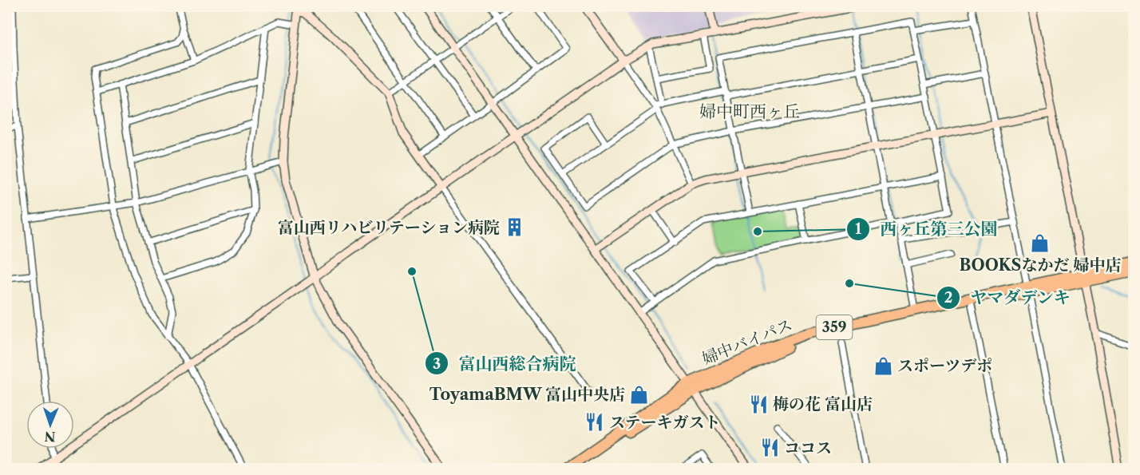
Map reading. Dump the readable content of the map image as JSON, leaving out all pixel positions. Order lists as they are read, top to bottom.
{
  "streets": {
    "highway": ["359", "婦中バイパス"]
  },
  "districts": ["婦中町西ヶ丘"],
  "places": {
    "building": ["富山西リハビリテーション病院"],
    "other": ["西ヶ丘第三公園", "富山西総合病院", "ヤマダデンキ"],
    "shop": ["BOOKSなかだ 婦中店", "スポーツデポ", "ToyamaBMW 富山中央店"],
    "restaurant": ["梅の花 富山店", "ステーキガスト", "ココス"]
  },
  "north": "bottom"
}
